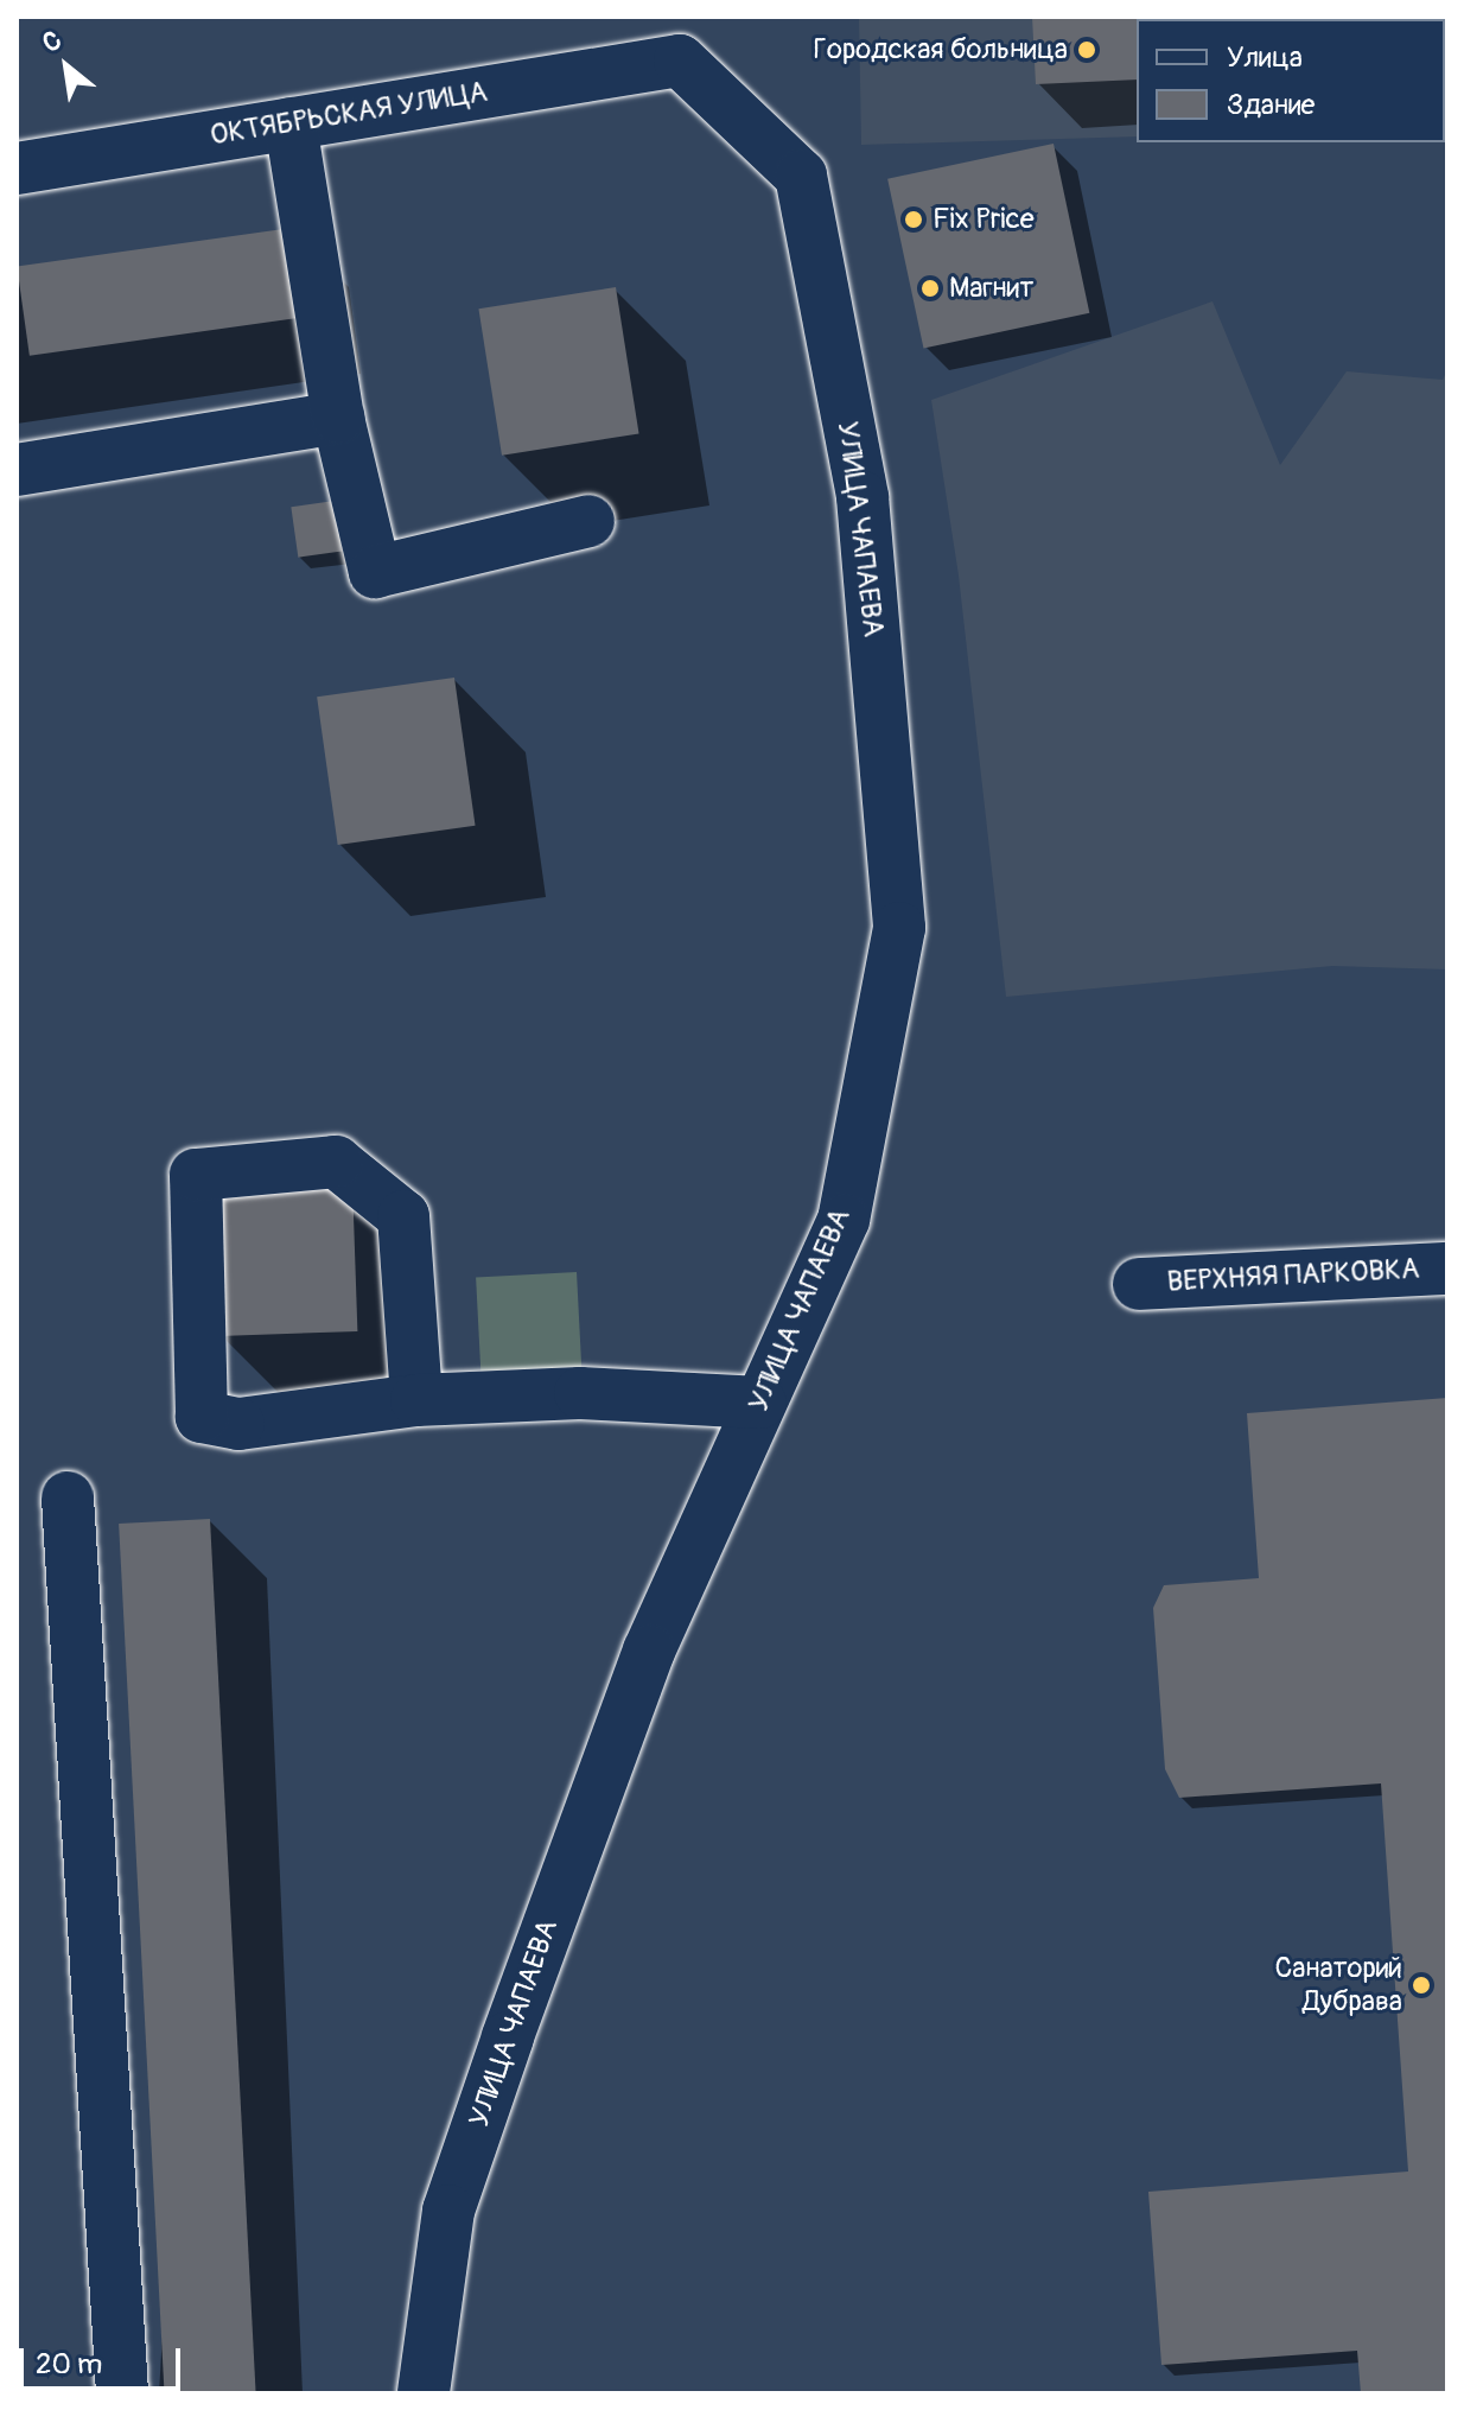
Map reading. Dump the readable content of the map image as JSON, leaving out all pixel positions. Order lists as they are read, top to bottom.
{
  "streets": {
    "street": ["ОКТЯБРЬСКАЯ УЛИЦА", "УЛИЦА ЧАПАЕВА", "ВЕРХНЯЯ ПАРКОВКА"]
  },
  "crossings": [
    ["ОКТЯБРЬСКАЯ УЛИЦА", "УЛИЦА ЧАПАЕВА"]
  ],
  "places": [
    "Городская больница",
    "Fix Price",
    "Магнит",
    "Санаторий Дубрава"
  ],
  "legend": ["Улица", "Здание"],
  "scale_bar": "20 m",
  "north": "top left"
}
